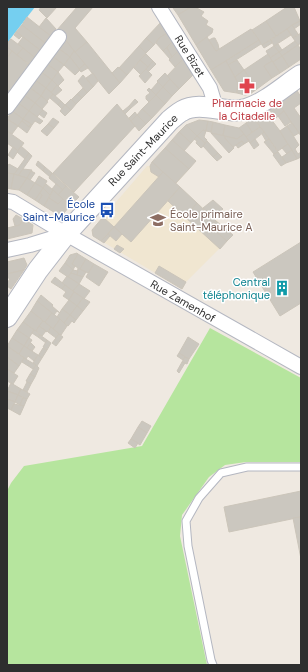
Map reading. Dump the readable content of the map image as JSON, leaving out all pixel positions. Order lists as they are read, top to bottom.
{
  "streets": {
    "street": ["Rue Bizet", "Rue Saint-Maurice", "Rue Zamenhof"]
  },
  "crossings": [
    ["Rue Bizet", "Rue Saint-Maurice"],
    ["Rue Saint-Maurice", "Rue Zamenhof"]
  ],
  "places": {
    "pharmacy": ["Pharmacie de la Citadelle"],
    "bus stop": ["École Saint-Maurice"],
    "school or university": ["École primaire Saint-Maurice A"],
    "building": ["Central téléphonique"]
  }
}
